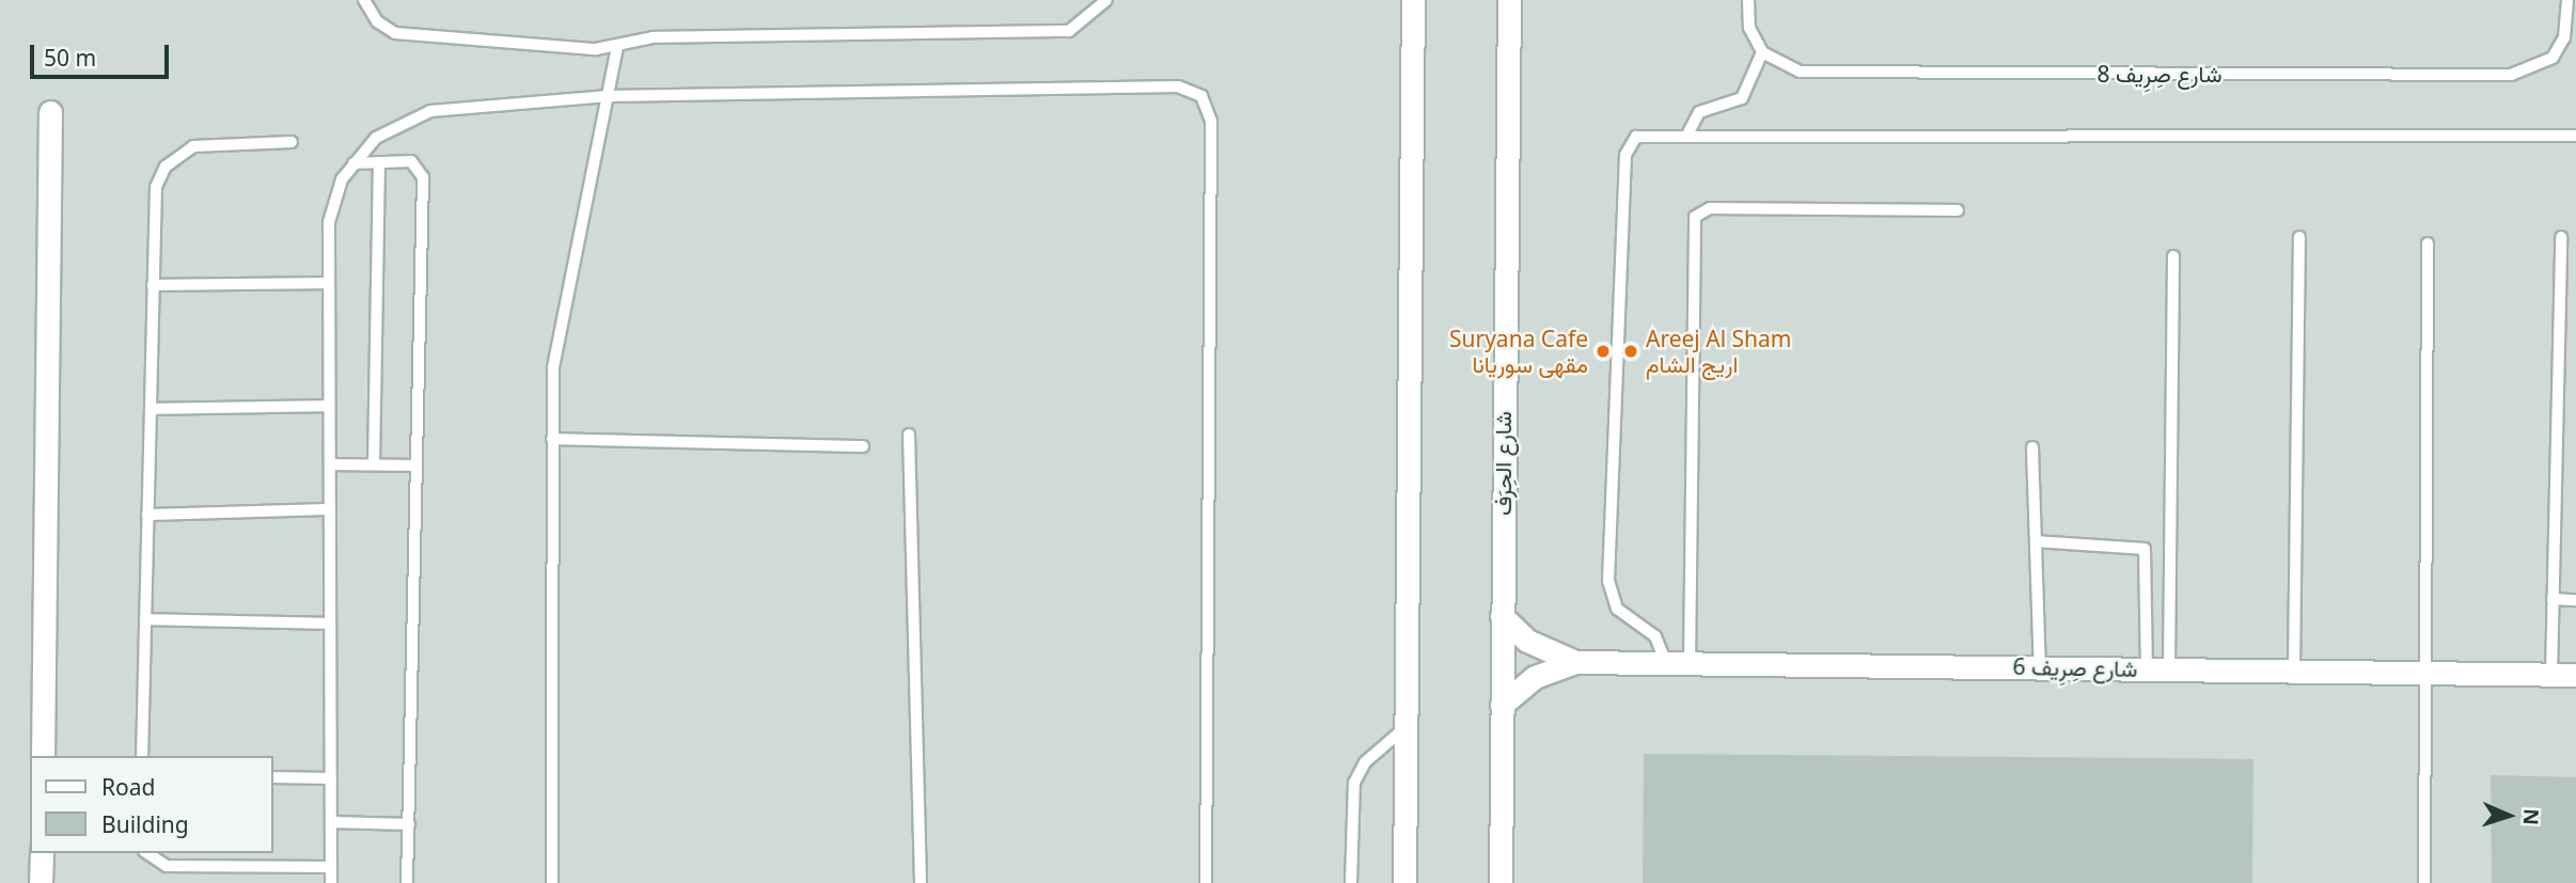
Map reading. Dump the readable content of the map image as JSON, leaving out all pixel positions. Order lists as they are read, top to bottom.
{
  "streets": {
    "street": ["شارع الحِرَف", "شارع صِرِيف 6"],
    "lane": ["شارع صِرِيف 8"]
  },
  "crossings": [
    ["شارع الحِرَف", "شارع صِرِيف 6"]
  ],
  "places": ["Suryana Cafe مقهى سوريانا", "Areej Al Sham اريج الشام"],
  "legend": ["Road", "Building"],
  "scale_bar": "50 m",
  "north": "right"
}
